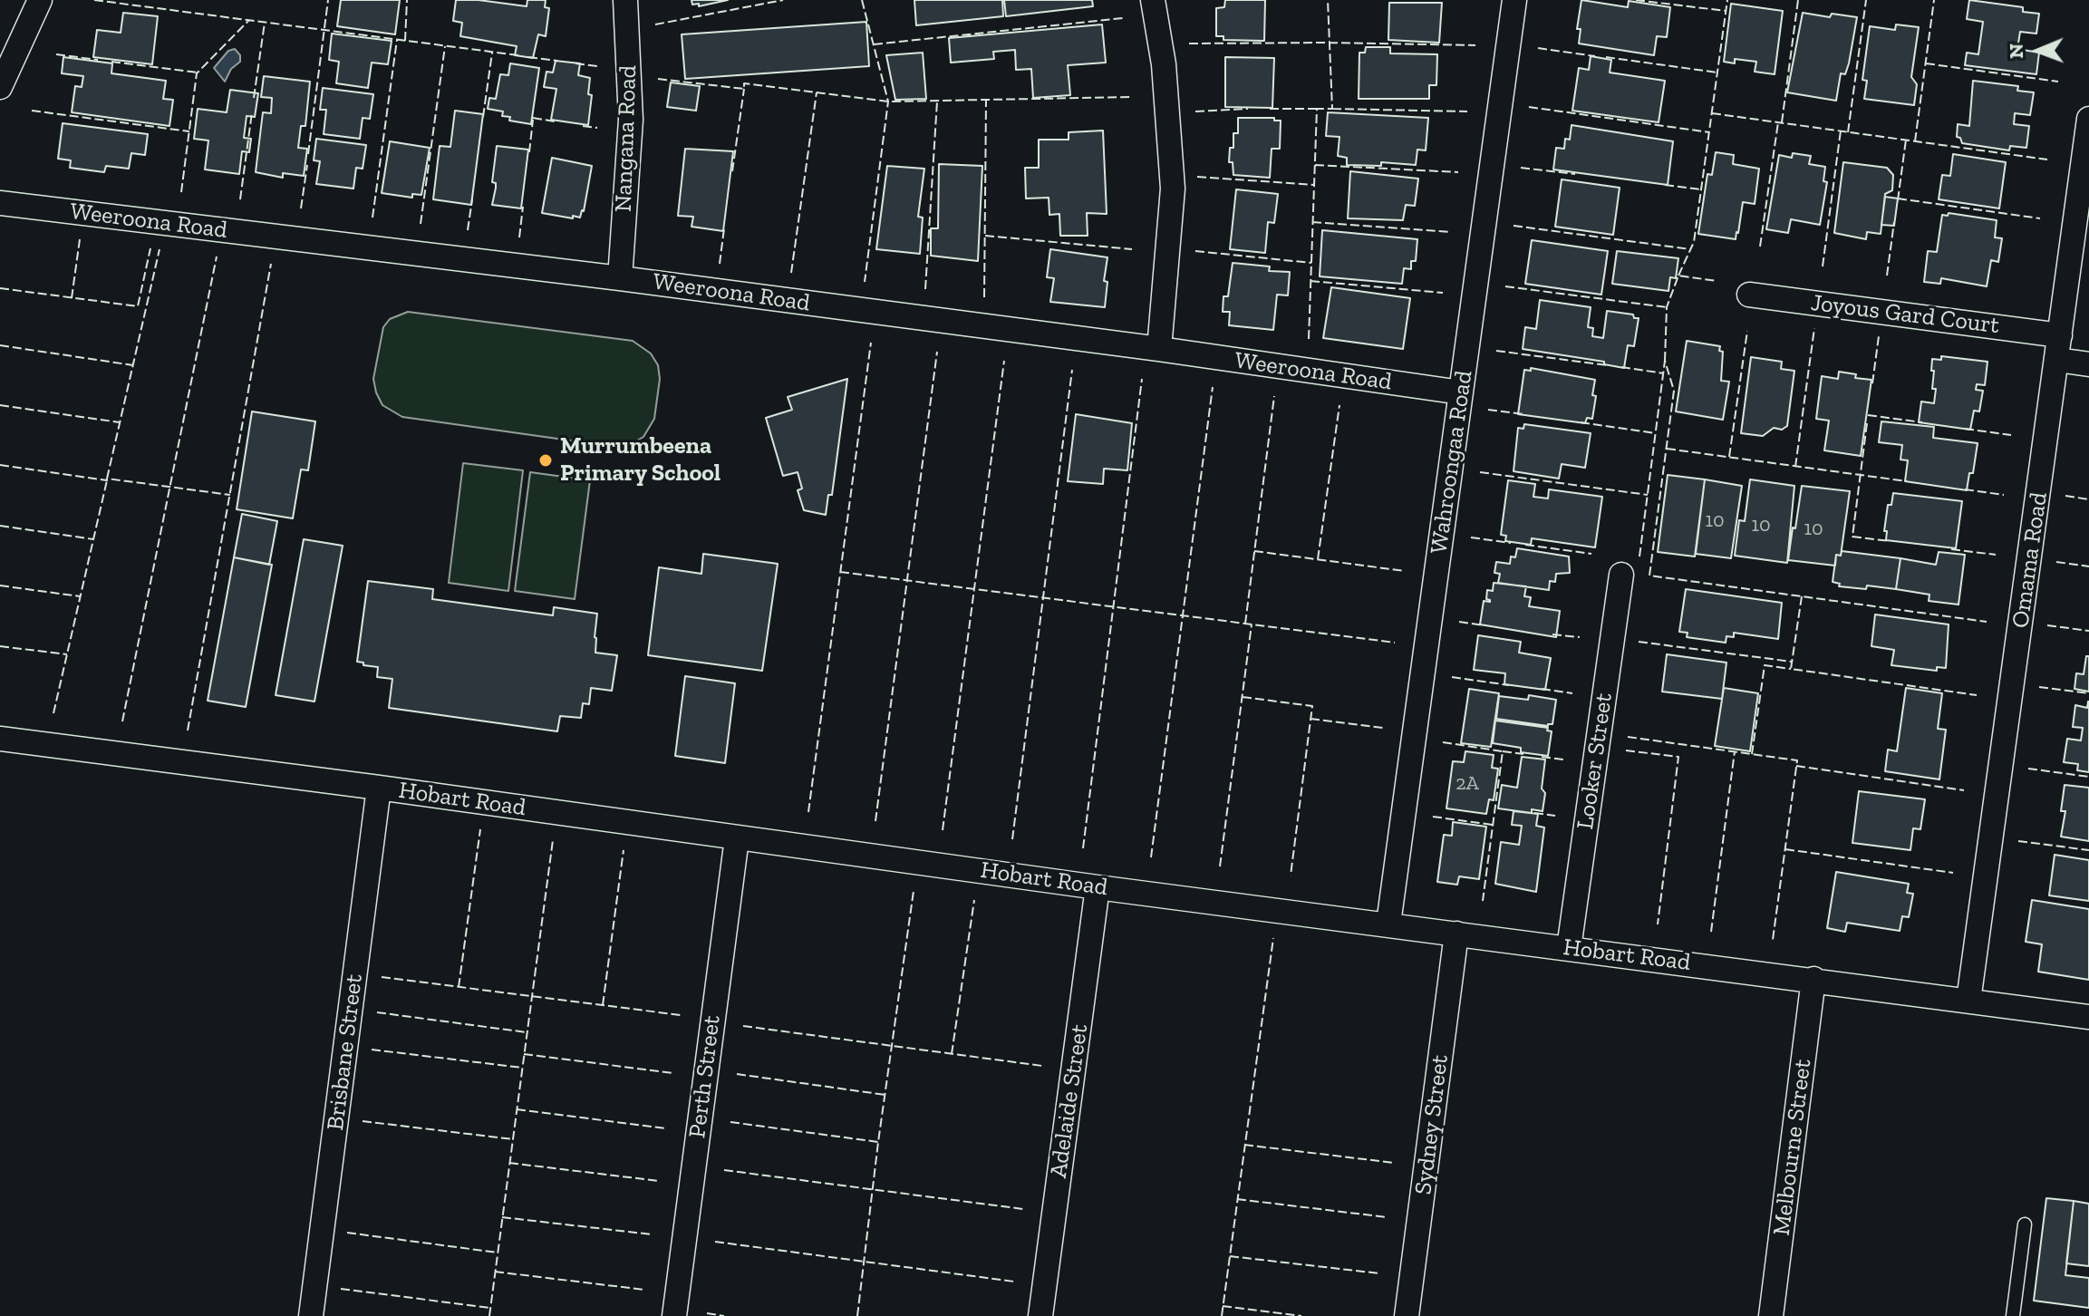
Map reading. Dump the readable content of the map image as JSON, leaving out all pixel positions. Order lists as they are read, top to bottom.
{
  "streets": {
    "street": [
      "Nangana Road",
      "Weeroona Road",
      "Joyous Gard Court",
      "Wahroongaa Road",
      "Omama Road",
      "Looker Street",
      "Hobart Road",
      "Brisbane Street",
      "Perth Street",
      "Adelaide Street",
      "Sydney Street",
      "Melbourne Street"
    ]
  },
  "crossings": [
    ["Nangana Road", "Weeroona Road"],
    ["Weeroona Road", "Wahroongaa Road"],
    ["Joyous Gard Court", "Omama Road"],
    ["Wahroongaa Road", "Hobart Road"],
    ["Omama Road", "Hobart Road"],
    ["Looker Street", "Hobart Road"],
    ["Hobart Road", "Brisbane Street"],
    ["Hobart Road", "Perth Street"],
    ["Hobart Road", "Adelaide Street"],
    ["Hobart Road", "Sydney Street"],
    ["Hobart Road", "Melbourne Street"]
  ],
  "places": ["Murrumbeena Primary School"],
  "house_numbers": [
    "10",
    "10",
    "10",
    "2A"
  ],
  "north": "left"
}
